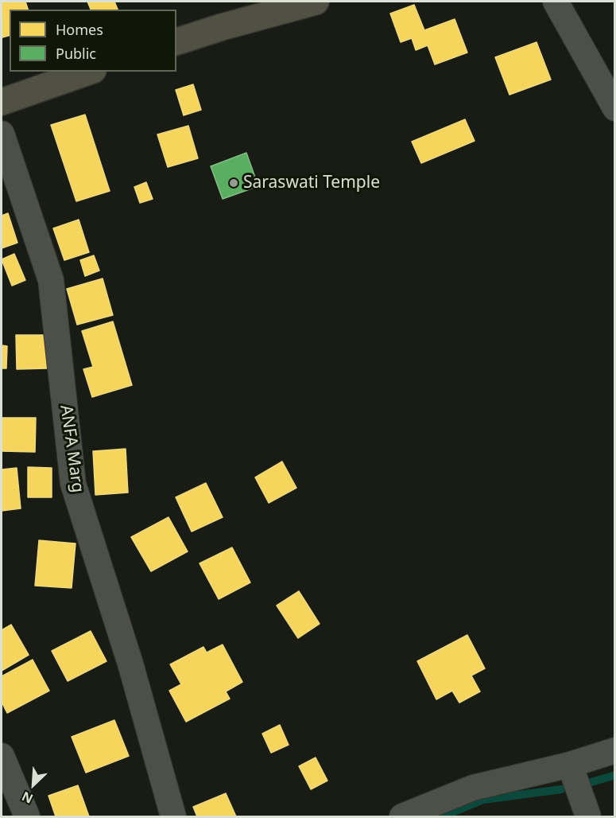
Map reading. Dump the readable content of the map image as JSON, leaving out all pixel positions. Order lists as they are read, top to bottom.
{
  "streets": {
    "street": ["ANFA Marg"]
  },
  "places": ["Saraswati Temple"],
  "legend": ["Homes", "Public"],
  "north": "bottom left"
}
